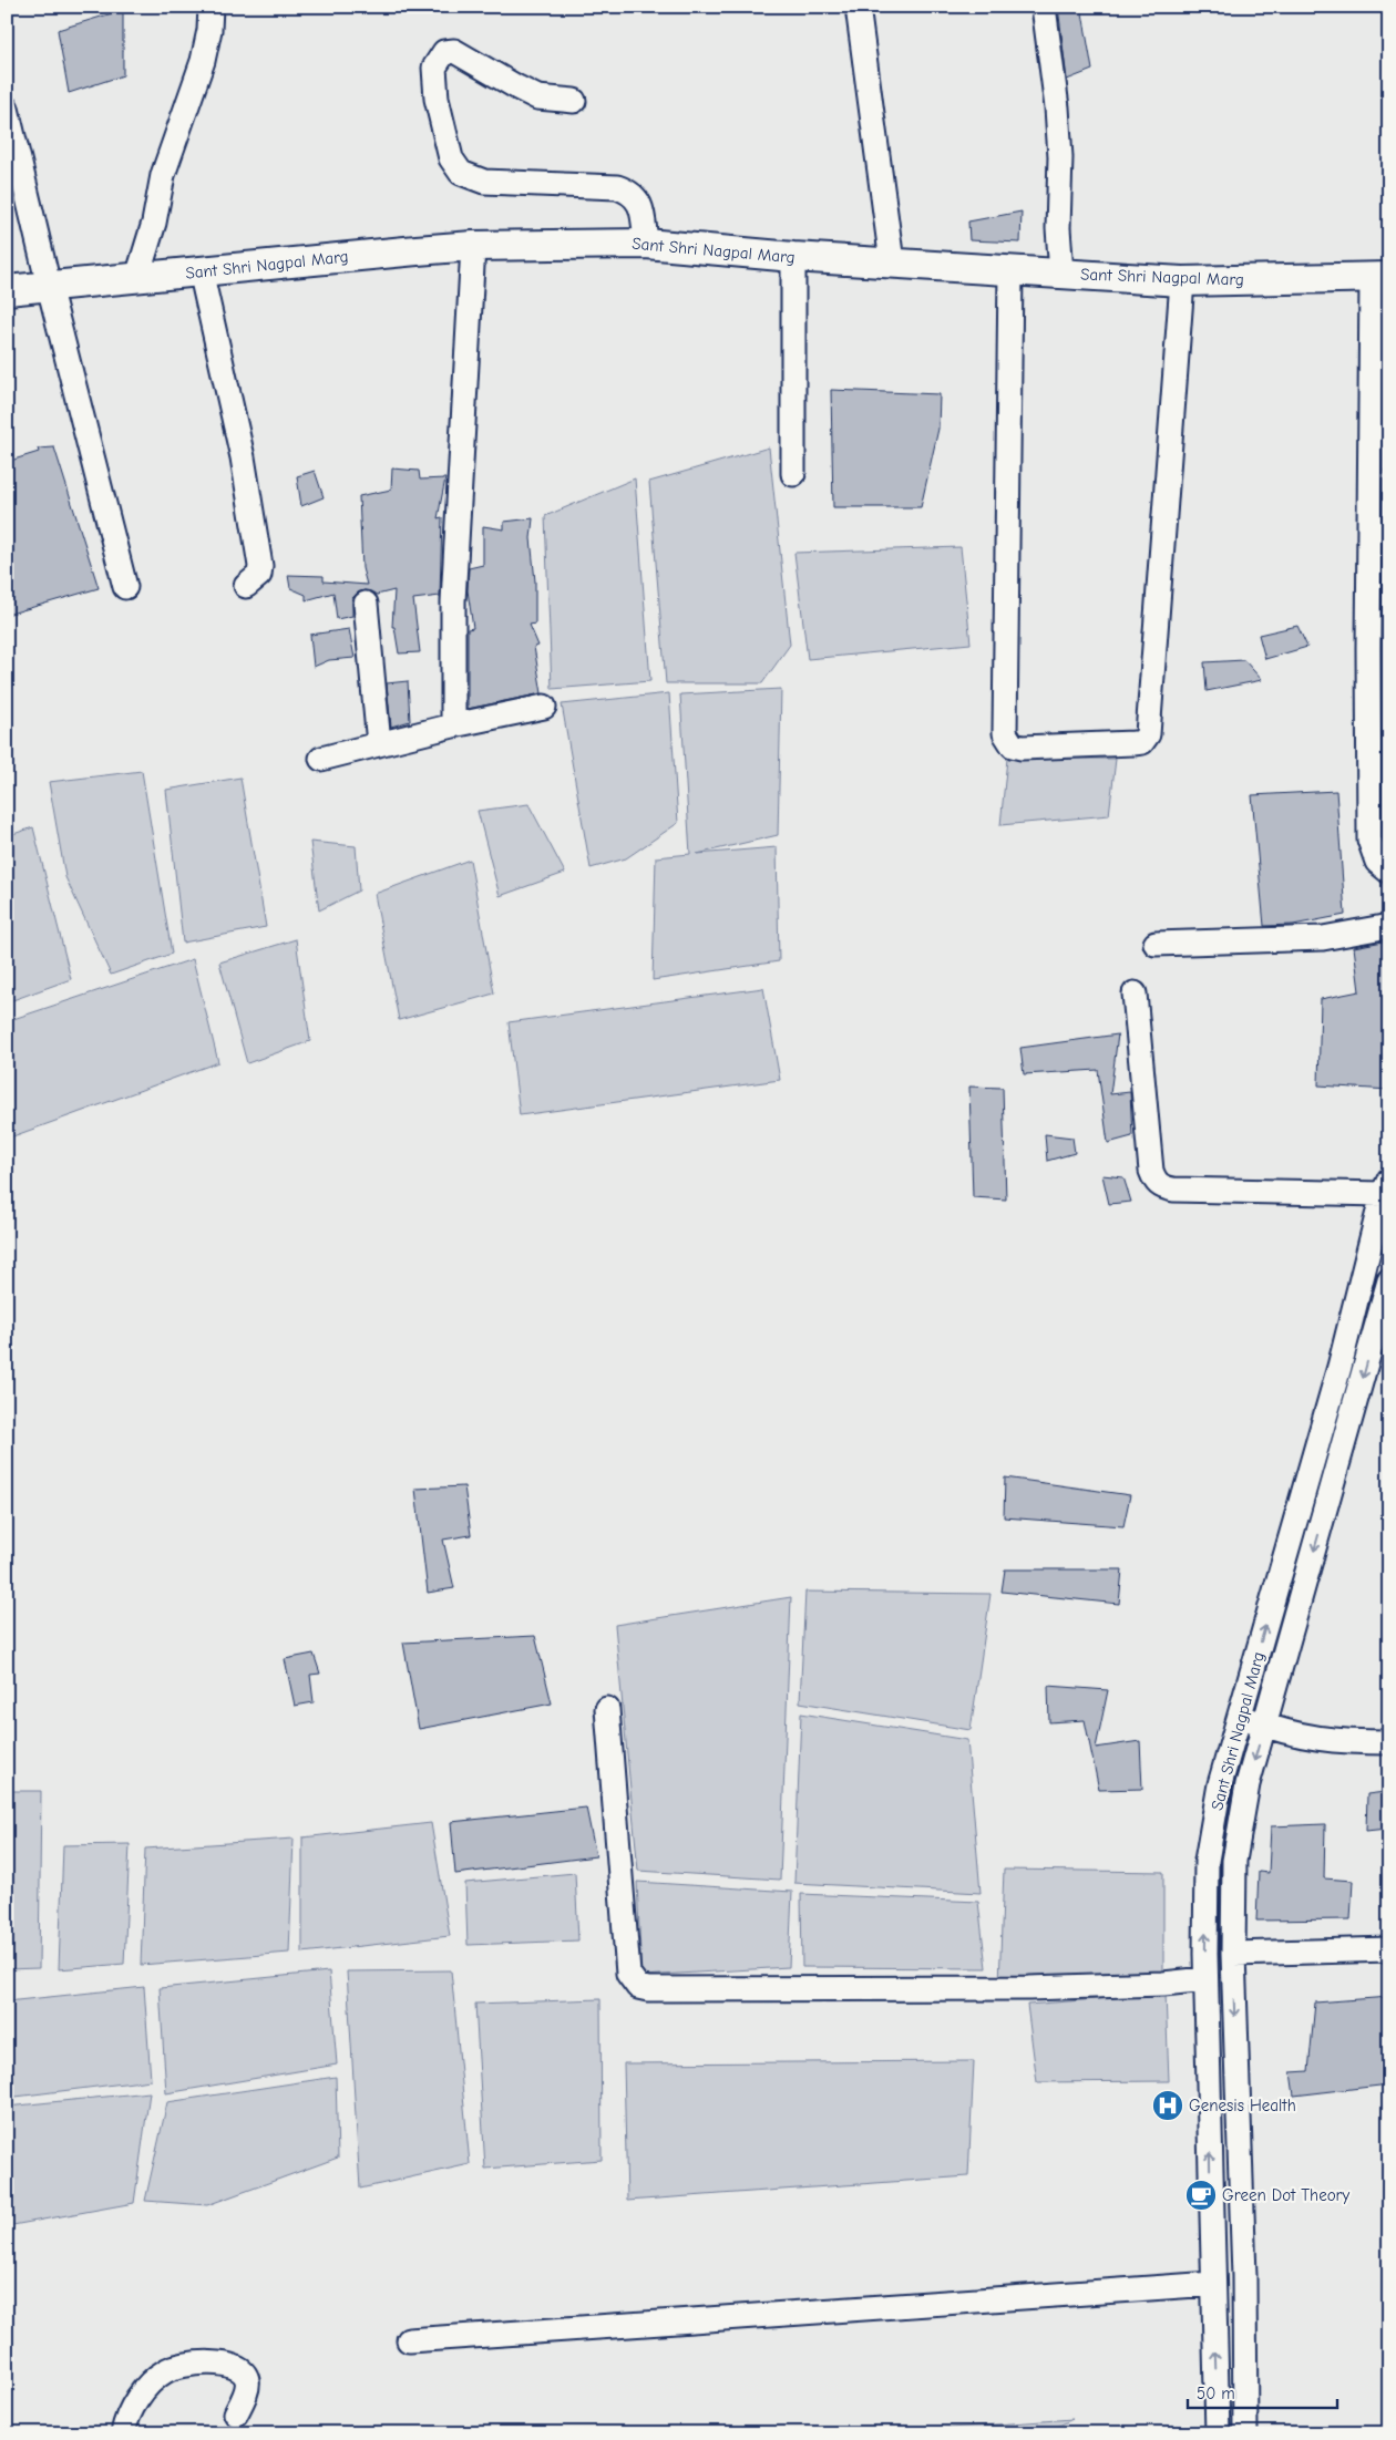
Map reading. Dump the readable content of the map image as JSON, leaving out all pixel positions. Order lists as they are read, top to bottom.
{
  "streets": {
    "main road": ["Sant Shri Nagpal Marg"]
  },
  "places": {
    "hospital": ["Genesis Health"],
    "cafe": ["Green Dot Theory"]
  },
  "scale_bar": "50 m"
}
